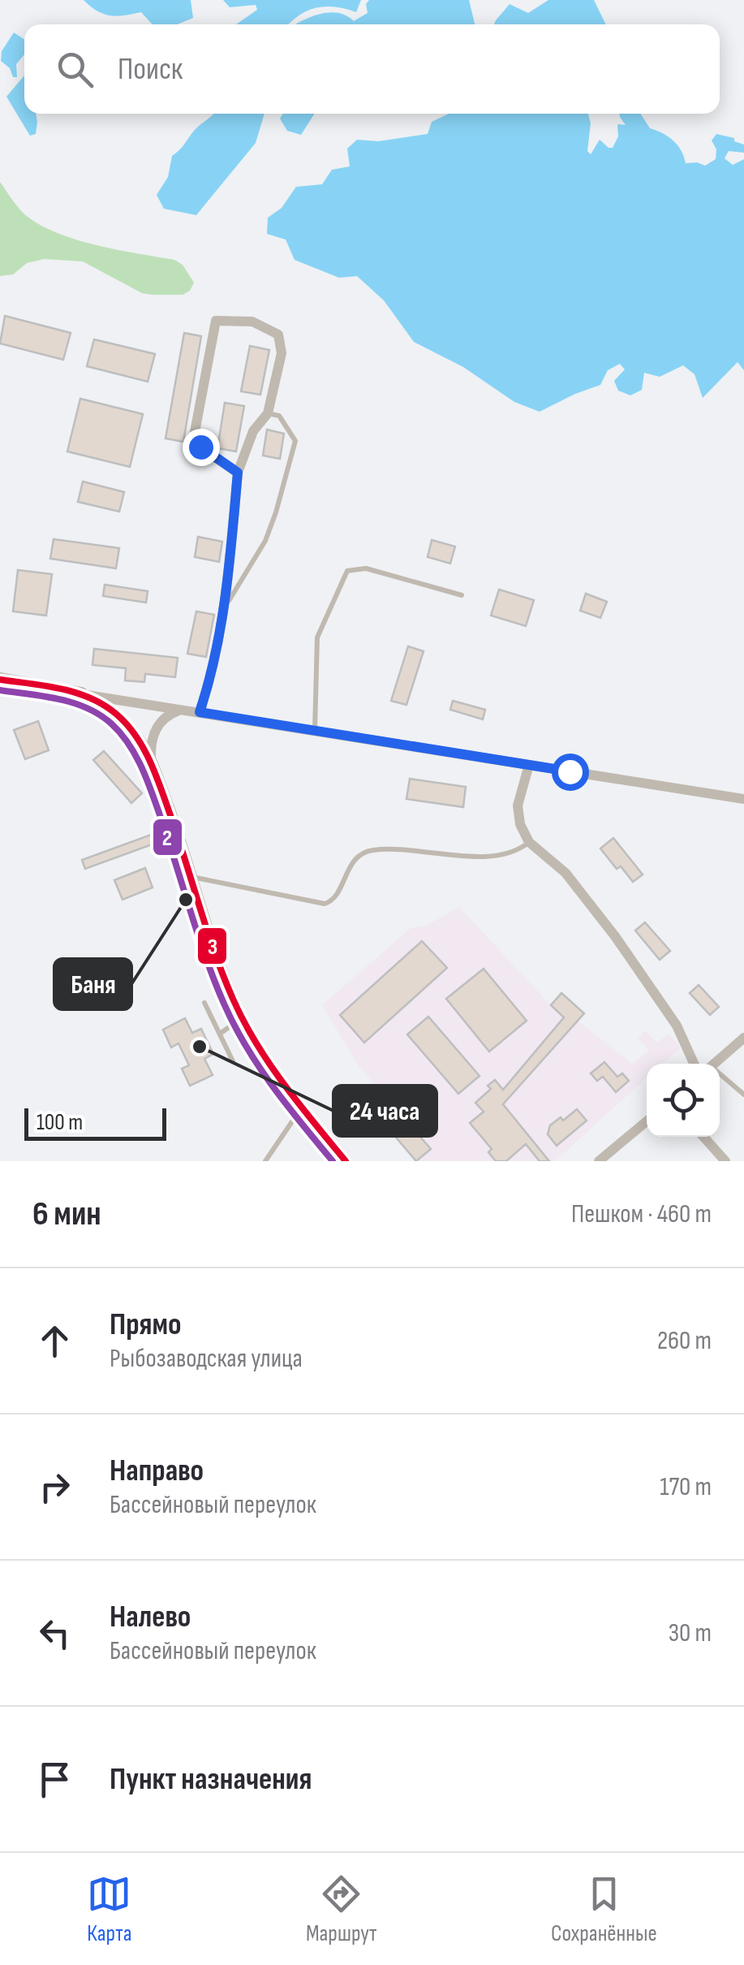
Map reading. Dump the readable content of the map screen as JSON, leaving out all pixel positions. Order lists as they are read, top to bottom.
{
  "places": ["Баня", "24 часа"],
  "lines": ["transit line 3", "transit line 2"],
  "scale_bar": "100 m",
  "page": {
    "search": "Поиск",
    "scale": "100 m",
    "heading": ["6 мин", "Пешком · 460 m"],
    "list": [
      ["Прямо", "Рыбозаводская улица", "260 m"],
      ["Направо", "Бассейновый переулок", "170 m"],
      ["Налево", "Бассейновый переулок", "30 m"],
      "Пункт назначения"
    ],
    "nav": ["Карта", "Маршрут", "Сохранённые"]
  }
}
